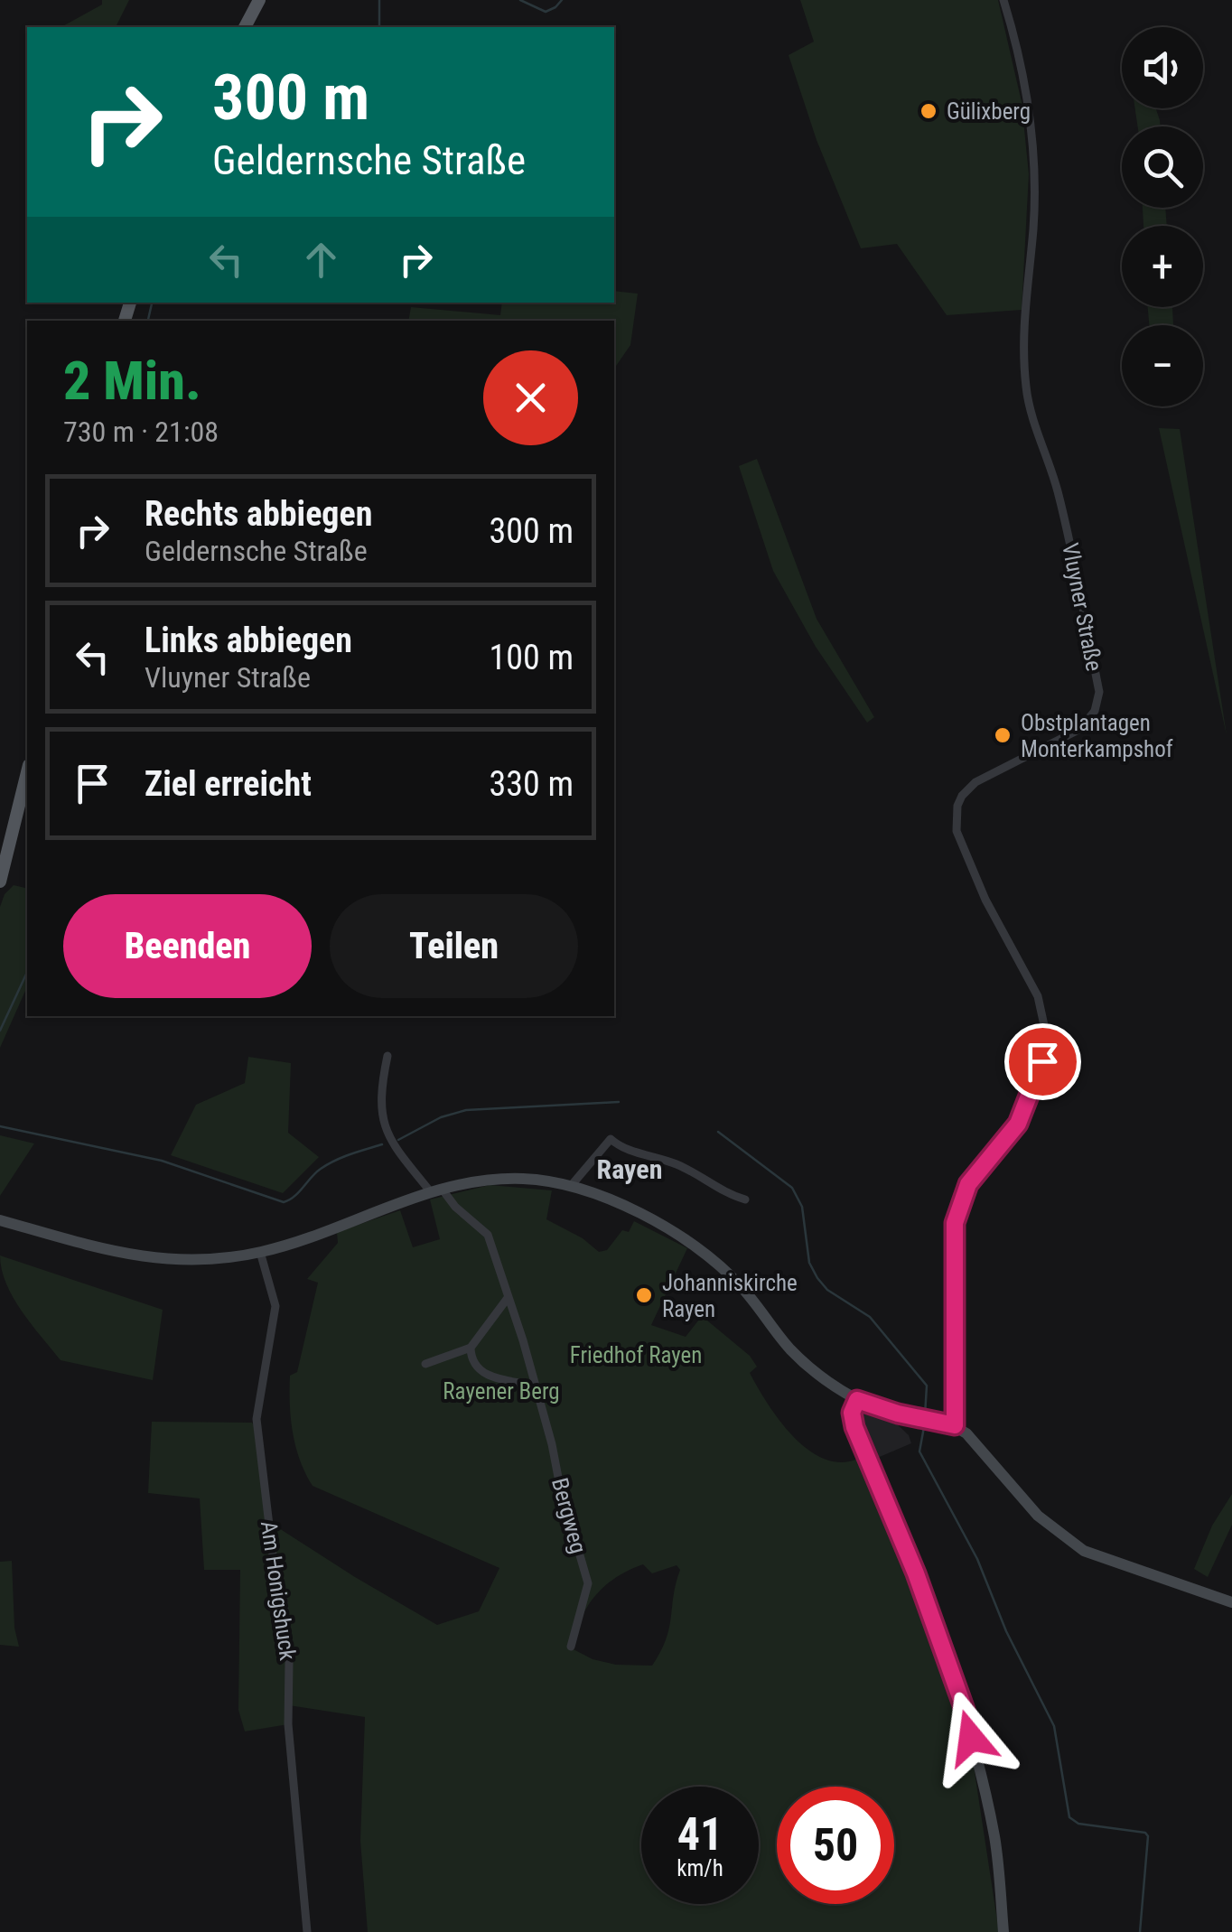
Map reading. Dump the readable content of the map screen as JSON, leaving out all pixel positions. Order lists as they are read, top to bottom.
{
  "streets": {
    "street": ["Vluyner Straße", "Bergweg", "Am Honigshuck"]
  },
  "districts": ["Rayen"],
  "parks": ["Friedhof Rayen", "Rayener Berg"],
  "places": ["Gülixberg", "Obstplantagen Monterkampshof", "Johanniskirche Rayen"],
  "page": {
    "map_buttons": ["+", "−"],
    "turn": ["300 m", "Geldernsche Straße"],
    "heading": ["2 Min.", "730 m · 21:08"],
    "list": [
      {
        "name": "Rechts abbiegen",
        "note": "Geldernsche Straße",
        "value": "300 m"
      },
      {
        "name": "Links abbiegen",
        "note": "Vluyner Straße",
        "value": "100 m"
      },
      {
        "name": "Ziel erreicht",
        "value": "330 m"
      }
    ],
    "buttons": ["Beenden", "Teilen"],
    "speed": "41 km/h",
    "limit": "50"
  }
}
